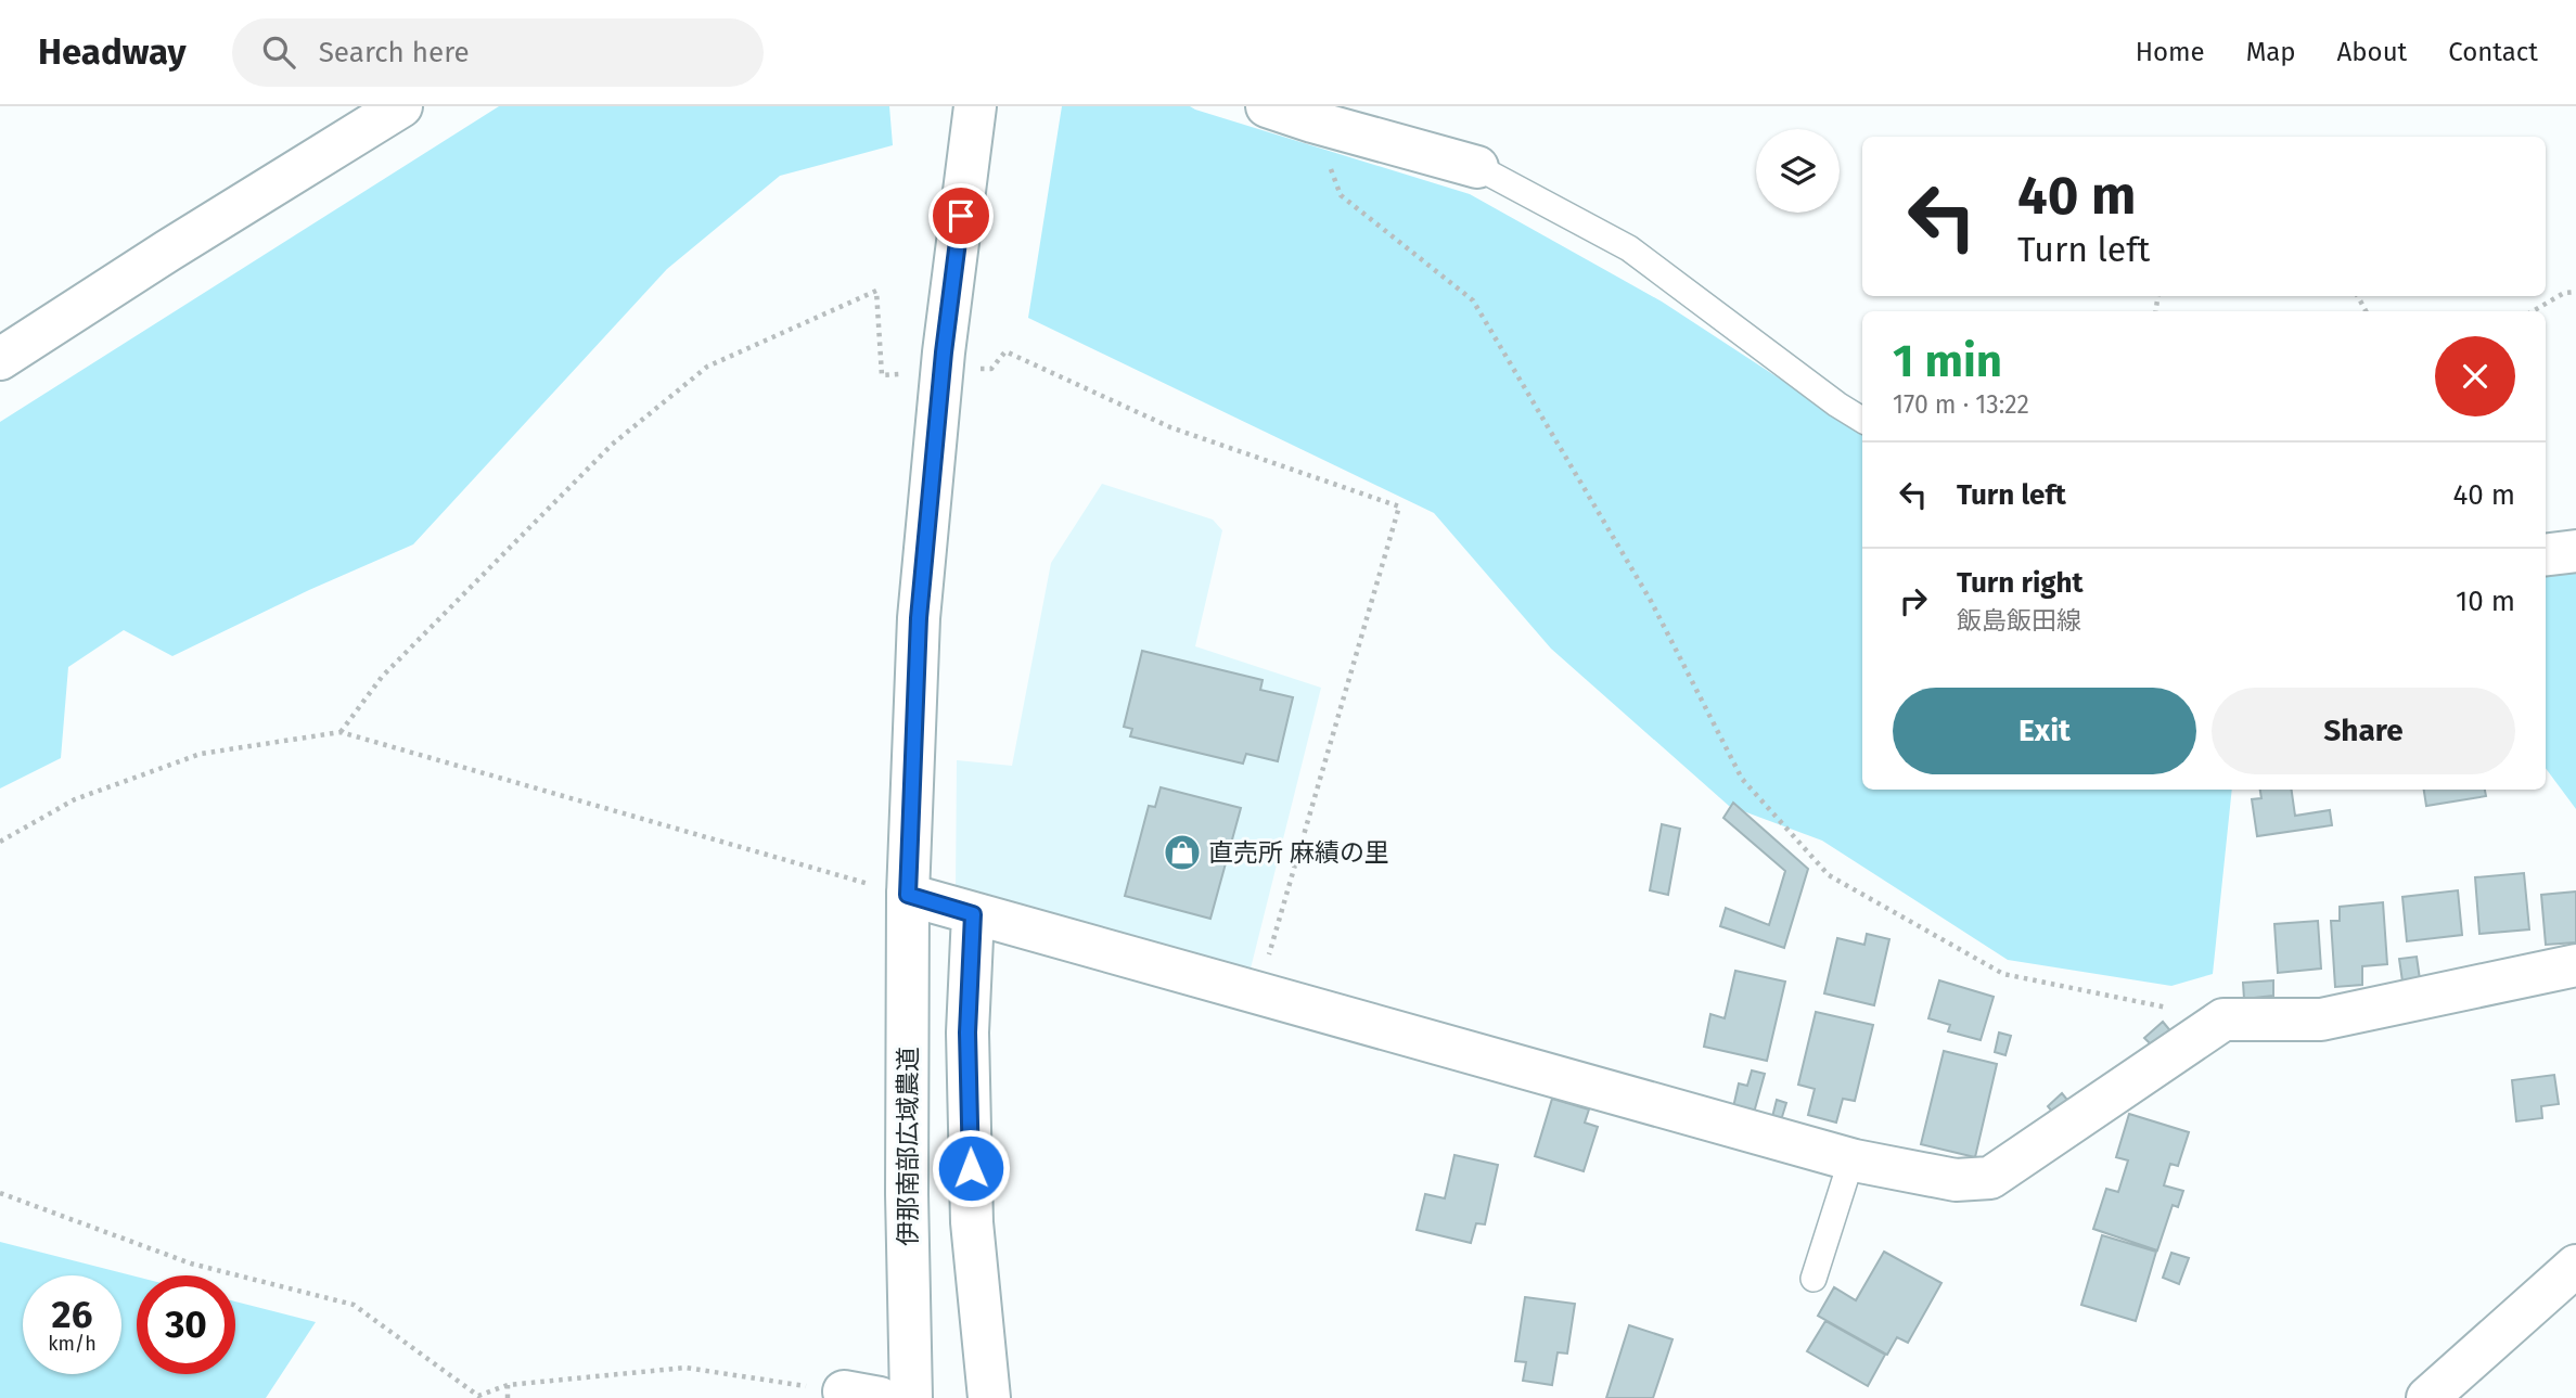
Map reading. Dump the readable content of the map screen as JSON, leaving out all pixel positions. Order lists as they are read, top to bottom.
{
  "streets": {
    "street": ["伊那南部広域農道"]
  },
  "places": {
    "shop": ["直売所 麻績の里"]
  },
  "page": {
    "header": "Headway",
    "search": "Search here",
    "nav": [
      "Home",
      "Map",
      "About",
      "Contact"
    ],
    "turn": ["40 m", "Turn left"],
    "heading": ["1 min", "170 m · 13:22"],
    "list": [
      {
        "name": "Turn left",
        "value": "40 m"
      },
      {
        "name": "Turn right",
        "note": "飯島飯田線",
        "value": "10 m"
      }
    ],
    "buttons": ["Exit", "Share"],
    "speed": "26 km/h",
    "limit": "30"
  }
}
